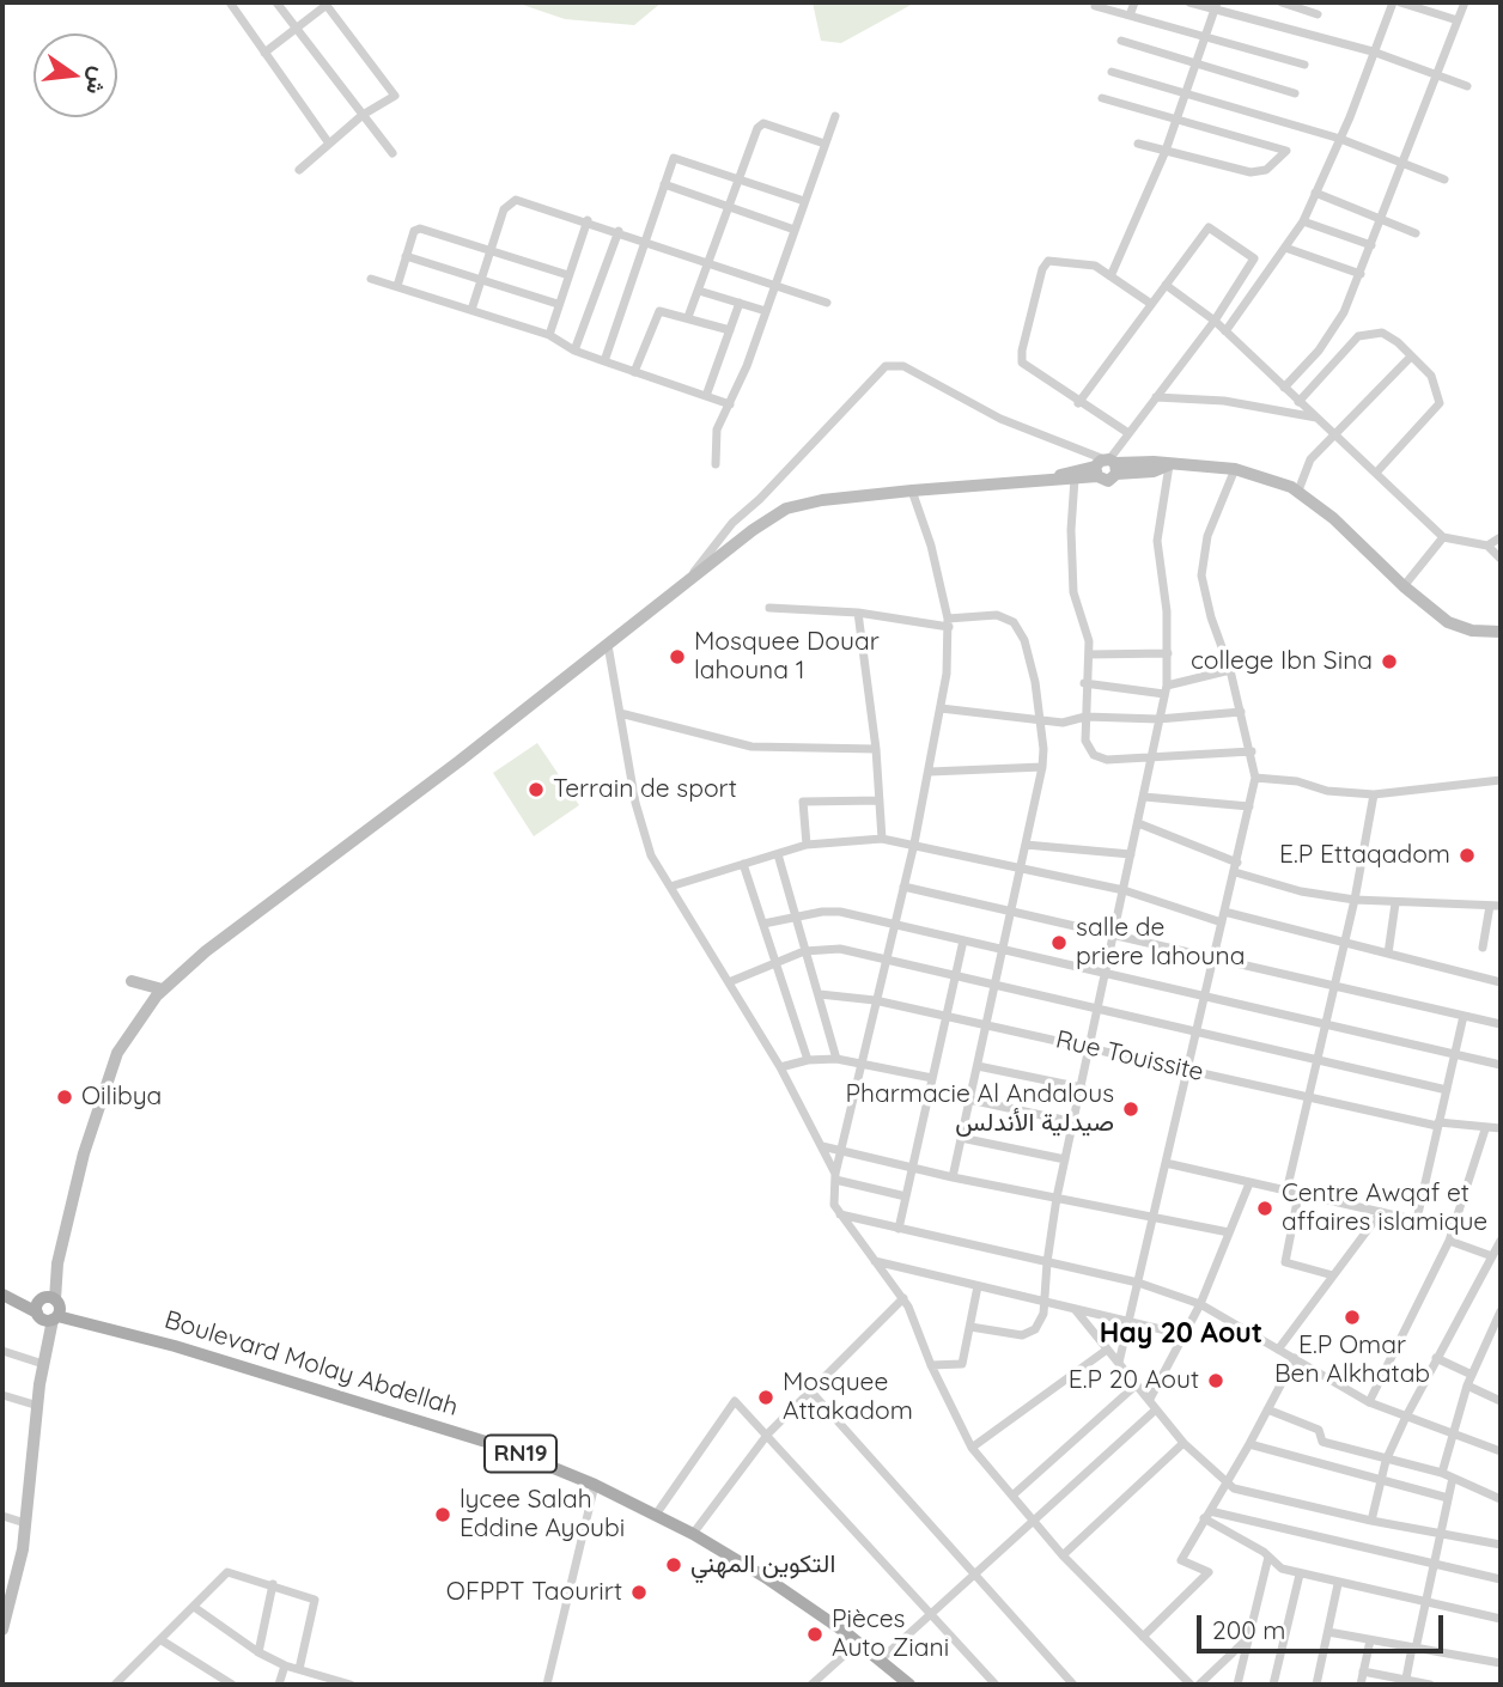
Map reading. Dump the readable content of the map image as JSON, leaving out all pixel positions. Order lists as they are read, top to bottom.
{
  "streets": {
    "main road": ["Boulevard Molay Abdellah", "RN19"],
    "street": ["Rue Touissite"]
  },
  "crossings": [
    ["Boulevard Molay Abdellah", "RN19"]
  ],
  "districts": ["Hay 20 Aout"],
  "places": [
    "Mosquee Douar lahouna 1",
    "college Ibn Sina",
    "Terrain de sport",
    "E.P Ettaqadom",
    "salle de priere lahouna",
    "Oilibya",
    "Pharmacie Al Andalous صيدلية الأندلس",
    "Centre Awqaf et affaires islamique",
    "E.P Omar Ben Alkhatab",
    "E.P 20 Aout",
    "Mosquee Attakadom",
    "lycee Salah Eddine Ayoubi",
    "التكوين المهني",
    "OFPPT Taourirt",
    "Pièces Auto Ziani"
  ],
  "scale_bar": "200 m",
  "north": "right"
}
